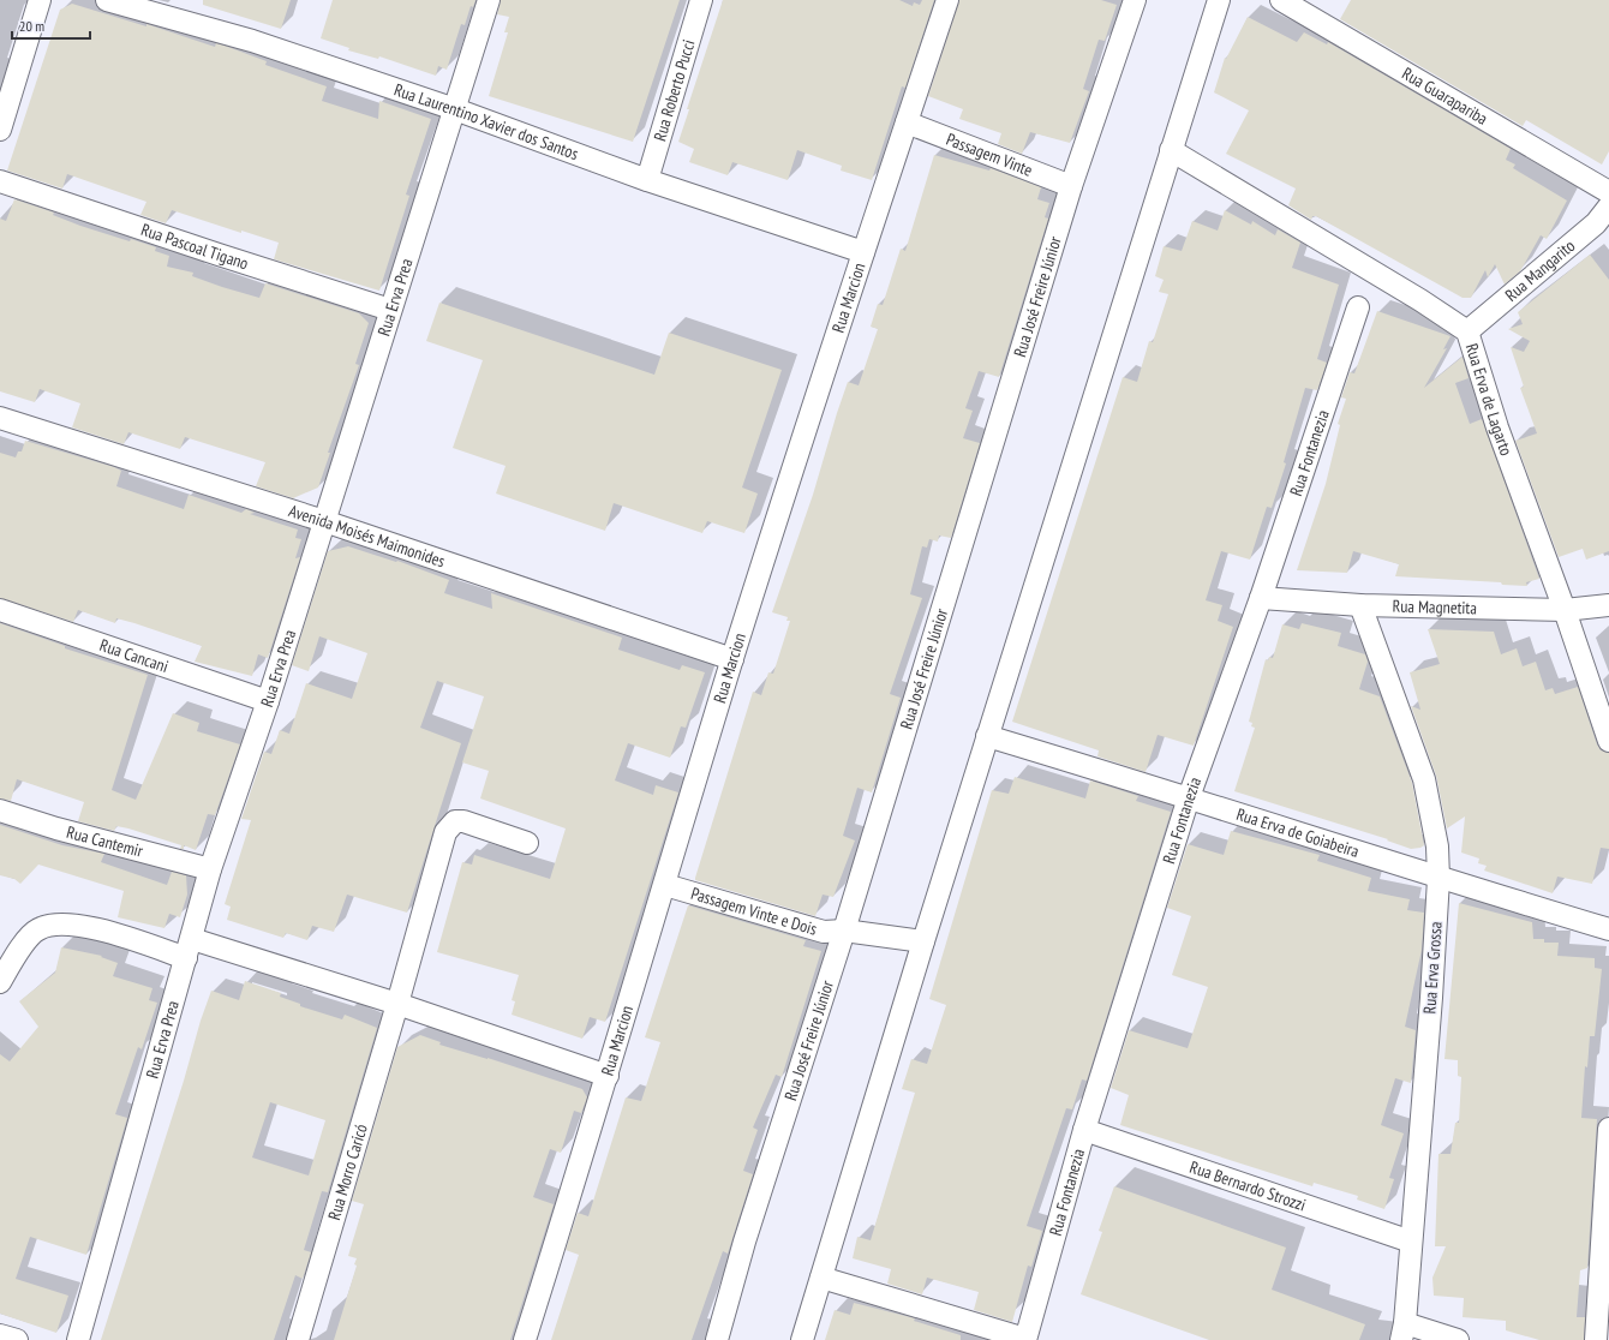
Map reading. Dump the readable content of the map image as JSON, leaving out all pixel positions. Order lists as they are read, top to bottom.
{
  "streets": {
    "street": [
      "Rua Roberto Pucci",
      "Rua Guarapariba",
      "Rua Laurentino Xavier dos Santos",
      "Passagem Vinte",
      "Rua Pascoal Tigano",
      "Rua Mangarito",
      "Rua Erva Prea",
      "Rua Marcion",
      "Rua José Freire Júnior",
      "Rua Erva de Lagarto",
      "Rua Fontanezia",
      "Avenida Moisés Maimonides",
      "Rua Magnetita",
      "Rua Cancani",
      "Rua Erva de Goiabeira",
      "Rua Cantemir",
      "Passagem Vinte e Dois",
      "Rua Erva Grossa",
      "Rua Morro Caricó",
      "Rua Bernardo Strozzi"
    ]
  },
  "crossings": [
    ["Rua Roberto Pucci", "Rua Laurentino Xavier dos Santos"],
    ["Rua Laurentino Xavier dos Santos", "Rua Erva Prea"],
    ["Rua Laurentino Xavier dos Santos", "Rua Marcion"],
    ["Passagem Vinte", "Rua Marcion"],
    ["Passagem Vinte", "Rua José Freire Júnior"],
    ["Rua Pascoal Tigano", "Rua Erva Prea"],
    ["Rua Mangarito", "Rua Erva de Lagarto"],
    ["Rua Erva Prea", "Avenida Moisés Maimonides"],
    ["Rua Erva Prea", "Rua Cancani"],
    ["Rua Erva Prea", "Rua Cantemir"],
    ["Rua Marcion", "Avenida Moisés Maimonides"],
    ["Rua Marcion", "Passagem Vinte e Dois"],
    ["Rua José Freire Júnior", "Passagem Vinte e Dois"],
    ["Rua Erva de Lagarto", "Rua Magnetita"],
    ["Rua Fontanezia", "Rua Magnetita"],
    ["Rua Fontanezia", "Rua Erva de Goiabeira"],
    ["Rua Fontanezia", "Rua Bernardo Strozzi"],
    ["Rua Magnetita", "Rua Erva Grossa"],
    ["Rua Erva de Goiabeira", "Rua Erva Grossa"],
    ["Rua Erva Grossa", "Rua Bernardo Strozzi"]
  ],
  "scale_bar": "20 m"
}
